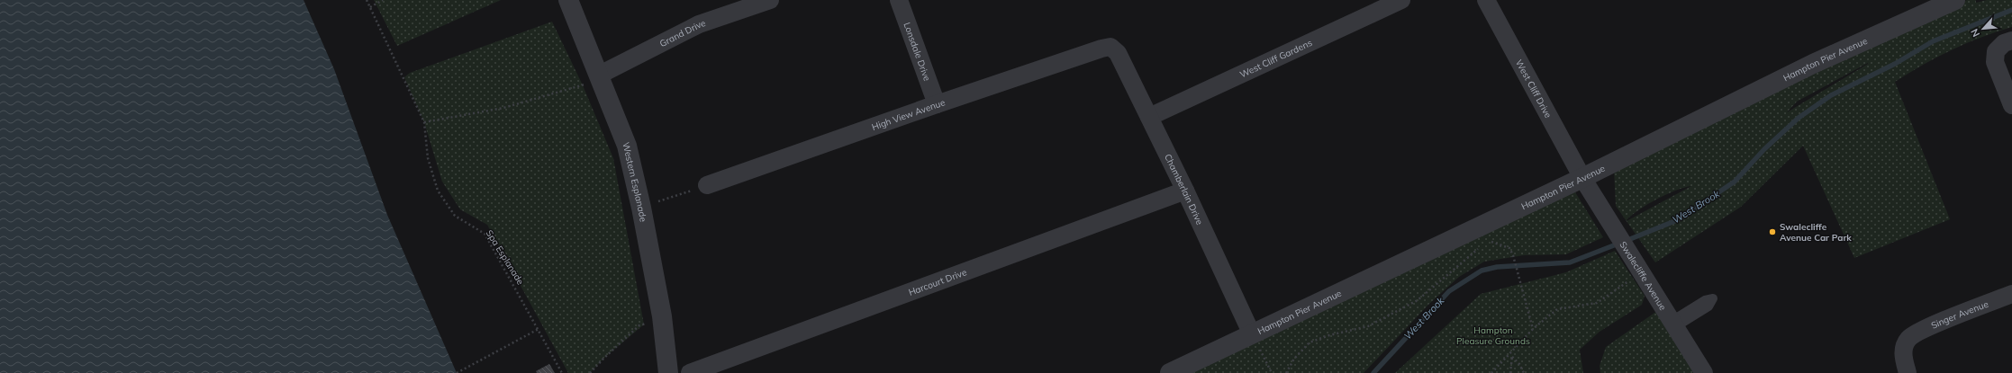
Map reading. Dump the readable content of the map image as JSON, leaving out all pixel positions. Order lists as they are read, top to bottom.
{
  "streets": {
    "street": [
      "Grand Drive",
      "Lonsdale Drive",
      "West Cliff Gardens",
      "Hampton Pier Avenue",
      "West Cliff Drive",
      "High View Avenue",
      "Western Esplanade",
      "Chamberlain Drive",
      "Swalecliffe Avenue",
      "Harcourt Drive",
      "Singer Avenue"
    ],
    "path": ["Spa Esplanade"]
  },
  "crossings": [
    ["Grand Drive", "Western Esplanade"],
    ["Lonsdale Drive", "High View Avenue"],
    ["West Cliff Gardens", "Chamberlain Drive"],
    ["Hampton Pier Avenue", "West Cliff Drive"],
    ["Hampton Pier Avenue", "Chamberlain Drive"],
    ["Hampton Pier Avenue", "Swalecliffe Avenue"],
    ["West Cliff Drive", "Swalecliffe Avenue"],
    ["High View Avenue", "Chamberlain Drive"],
    ["Chamberlain Drive", "Harcourt Drive"]
  ],
  "water": ["West Brook"],
  "parks": ["Hampton Pleasure Grounds"],
  "places": ["Swalecliffe Avenue Car Park"],
  "north": "bottom left"
}
